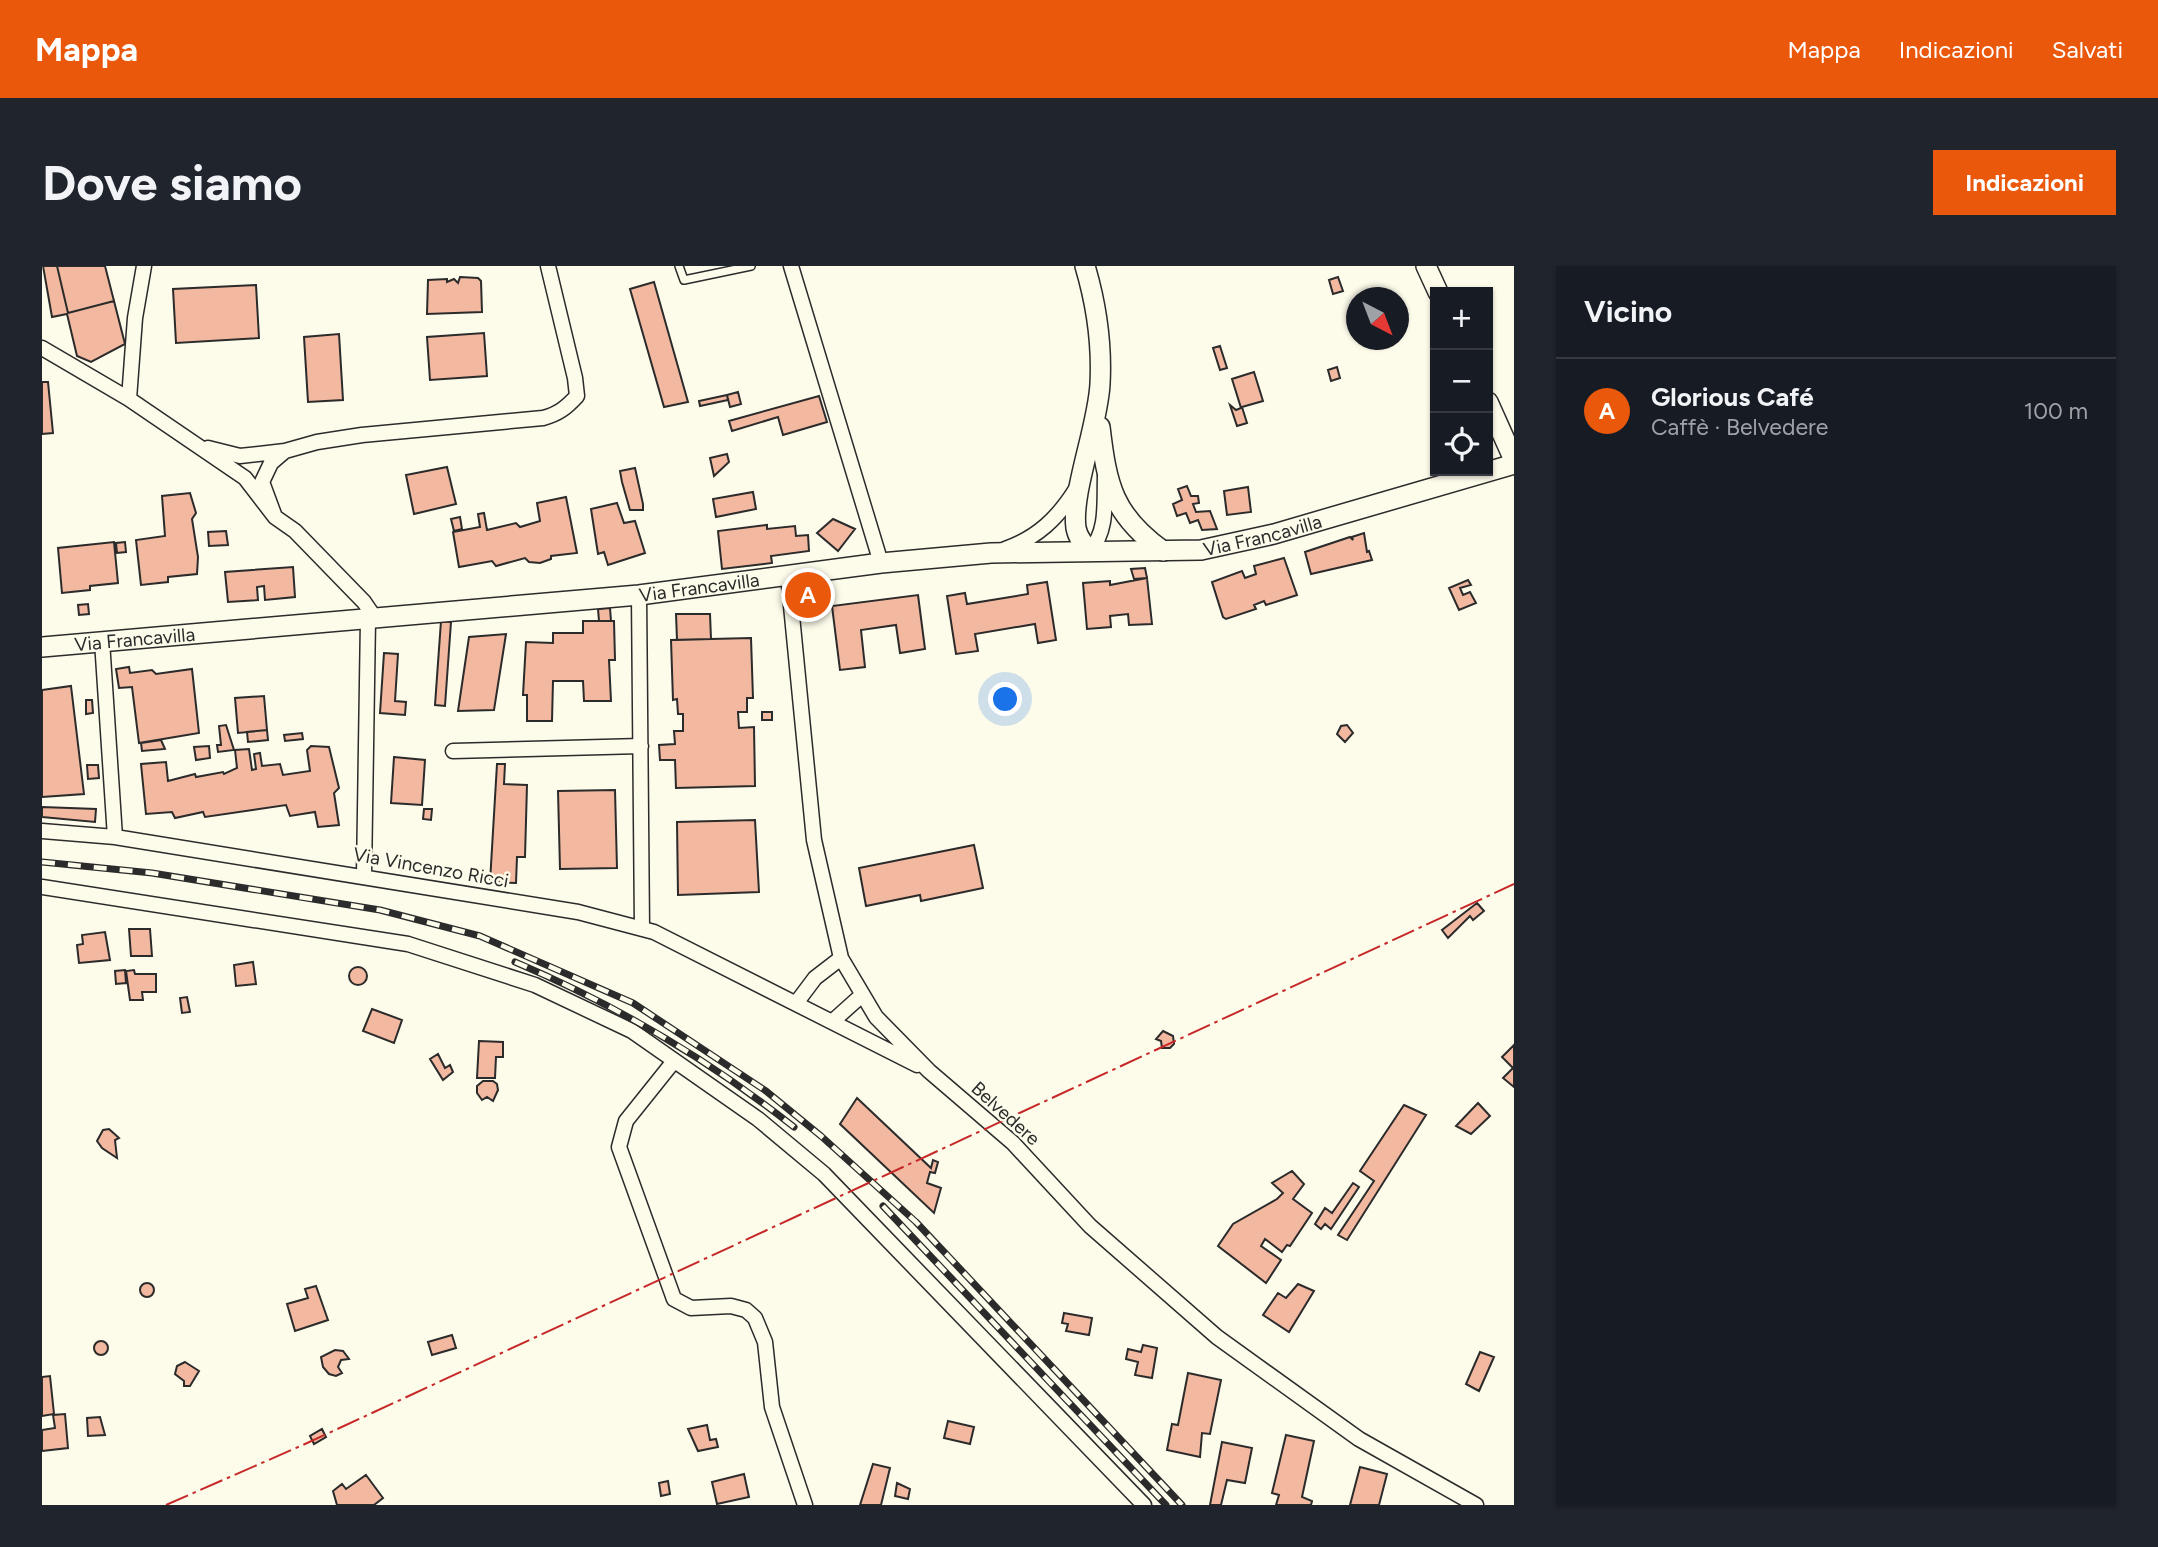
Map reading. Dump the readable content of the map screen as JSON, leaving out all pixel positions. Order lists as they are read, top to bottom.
{
  "streets": {
    "street": ["Via Francavilla", "Via Vincenzo Ricci", "Belvedere"]
  },
  "crossings": [
    ["Via Francavilla", "Belvedere"],
    ["Via Vincenzo Ricci", "Belvedere"]
  ],
  "north": "bottom right",
  "page": {
    "header": "Mappa",
    "nav": ["Mappa", "Indicazioni", "Salvati"],
    "buttons": "Indicazioni",
    "title": "Dove siamo",
    "heading": "Vicino",
    "map_buttons": ["+", "−"],
    "list": [
      {
        "mark": "A",
        "name": "Glorious Café",
        "note": "Caffè · Belvedere",
        "value": "100 m"
      }
    ],
    "pins": "A"
  }
}
